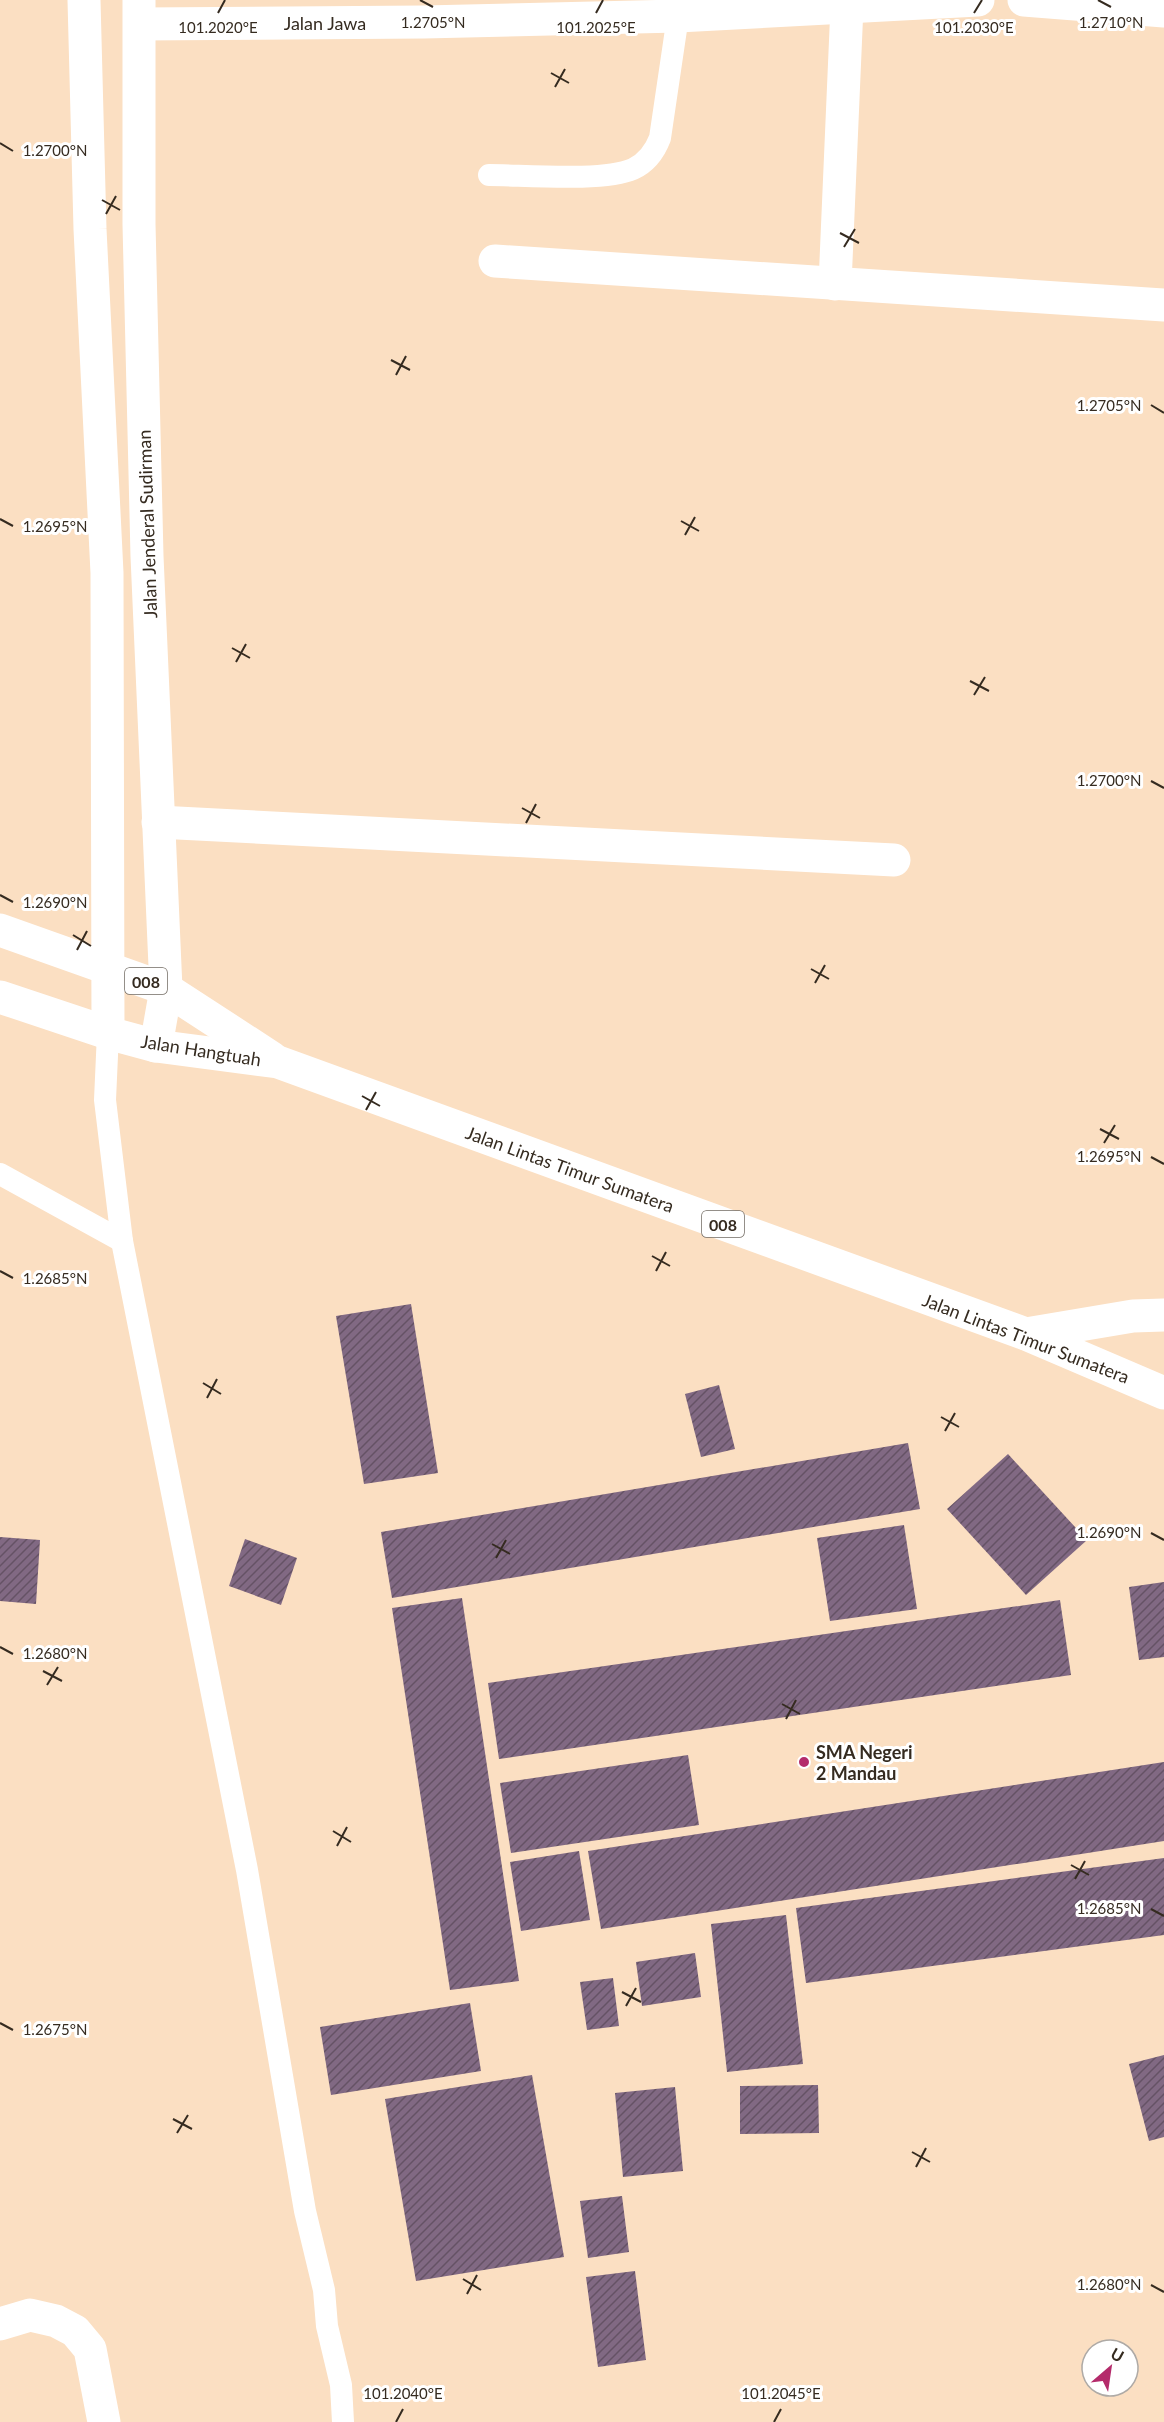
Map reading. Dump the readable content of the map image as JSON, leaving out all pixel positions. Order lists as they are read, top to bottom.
{
  "streets": {
    "main road": [
      "Jalan Jawa",
      "Jalan Jenderal Sudirman",
      "008",
      "Jalan Hangtuah",
      "Jalan Lintas Timur Sumatera"
    ]
  },
  "crossings": [
    ["Jalan Jawa", "Jalan Jenderal Sudirman"],
    ["Jalan Jenderal Sudirman", "Jalan Hangtuah"],
    ["Jalan Hangtuah", "Jalan Lintas Timur Sumatera"]
  ],
  "places": ["SMA Negeri 2 Mandau"],
  "north": "top right",
  "coordinates": [
    "1.2705°N",
    "1.2710°N",
    "101.2020°E",
    "101.2025°E",
    "101.2030°E",
    "1.2700°N",
    "1.2695°N",
    "1.2690°N",
    "1.2685°N",
    "1.2680°N",
    "1.2675°N",
    "101.2040°E",
    "101.2045°E"
  ]
}
